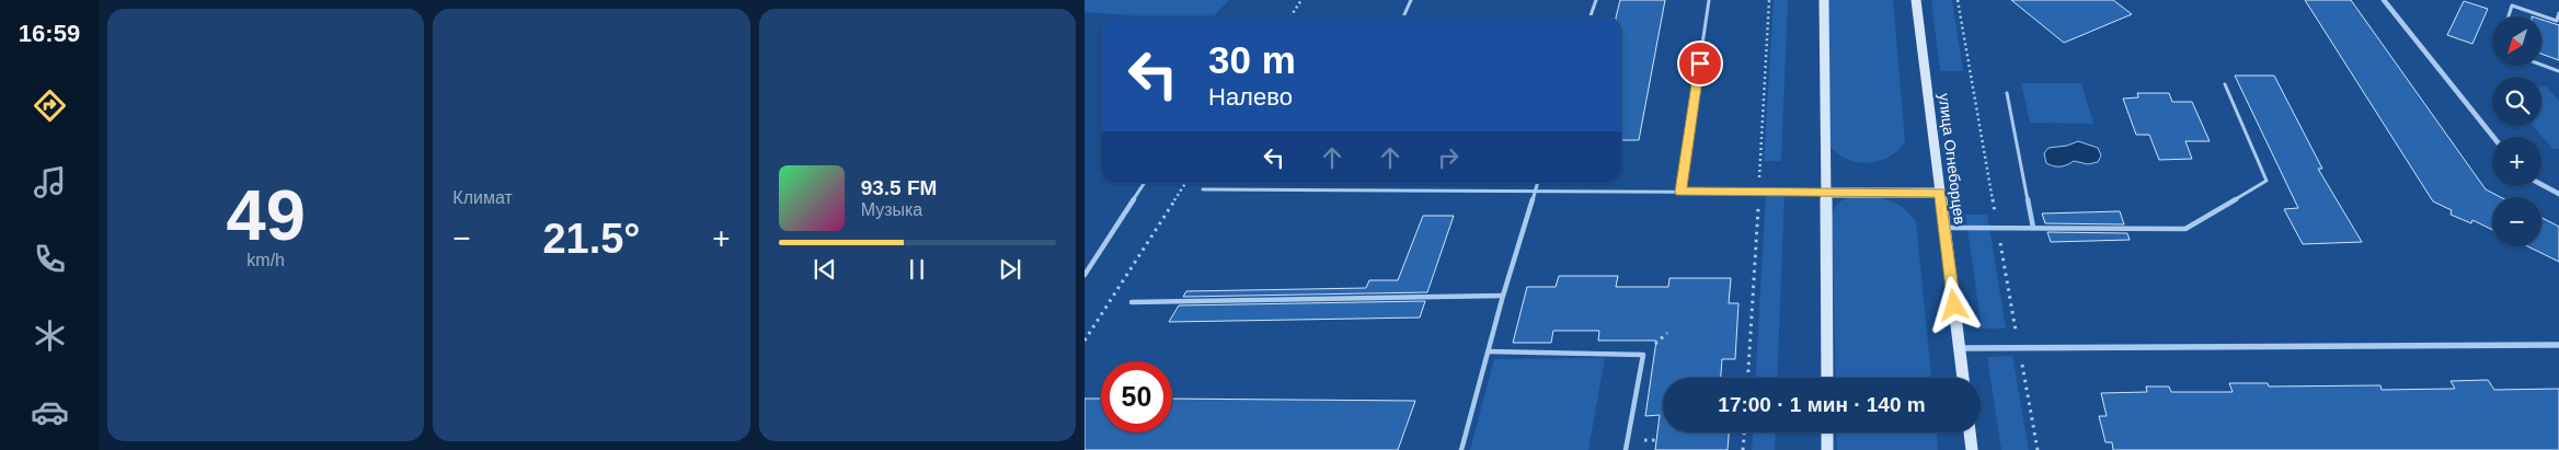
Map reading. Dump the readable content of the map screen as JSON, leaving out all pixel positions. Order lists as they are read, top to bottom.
{
  "streets": {
    "main road": ["улица Огнеборцев"]
  },
  "north": "bottom left",
  "page": {
    "tabs": "16:59",
    "tile": [
      ["49", "km/h"],
      "Климат"
    ],
    "map_buttons": ["+", "−"],
    "turn": ["30 m", "Налево"],
    "song": ["93.5 FM", "Музыка"],
    "heat": ["−", "21.5°", "+"],
    "limit": "50",
    "trip": "17:00 · 1 мин · 140 m"
  }
}
